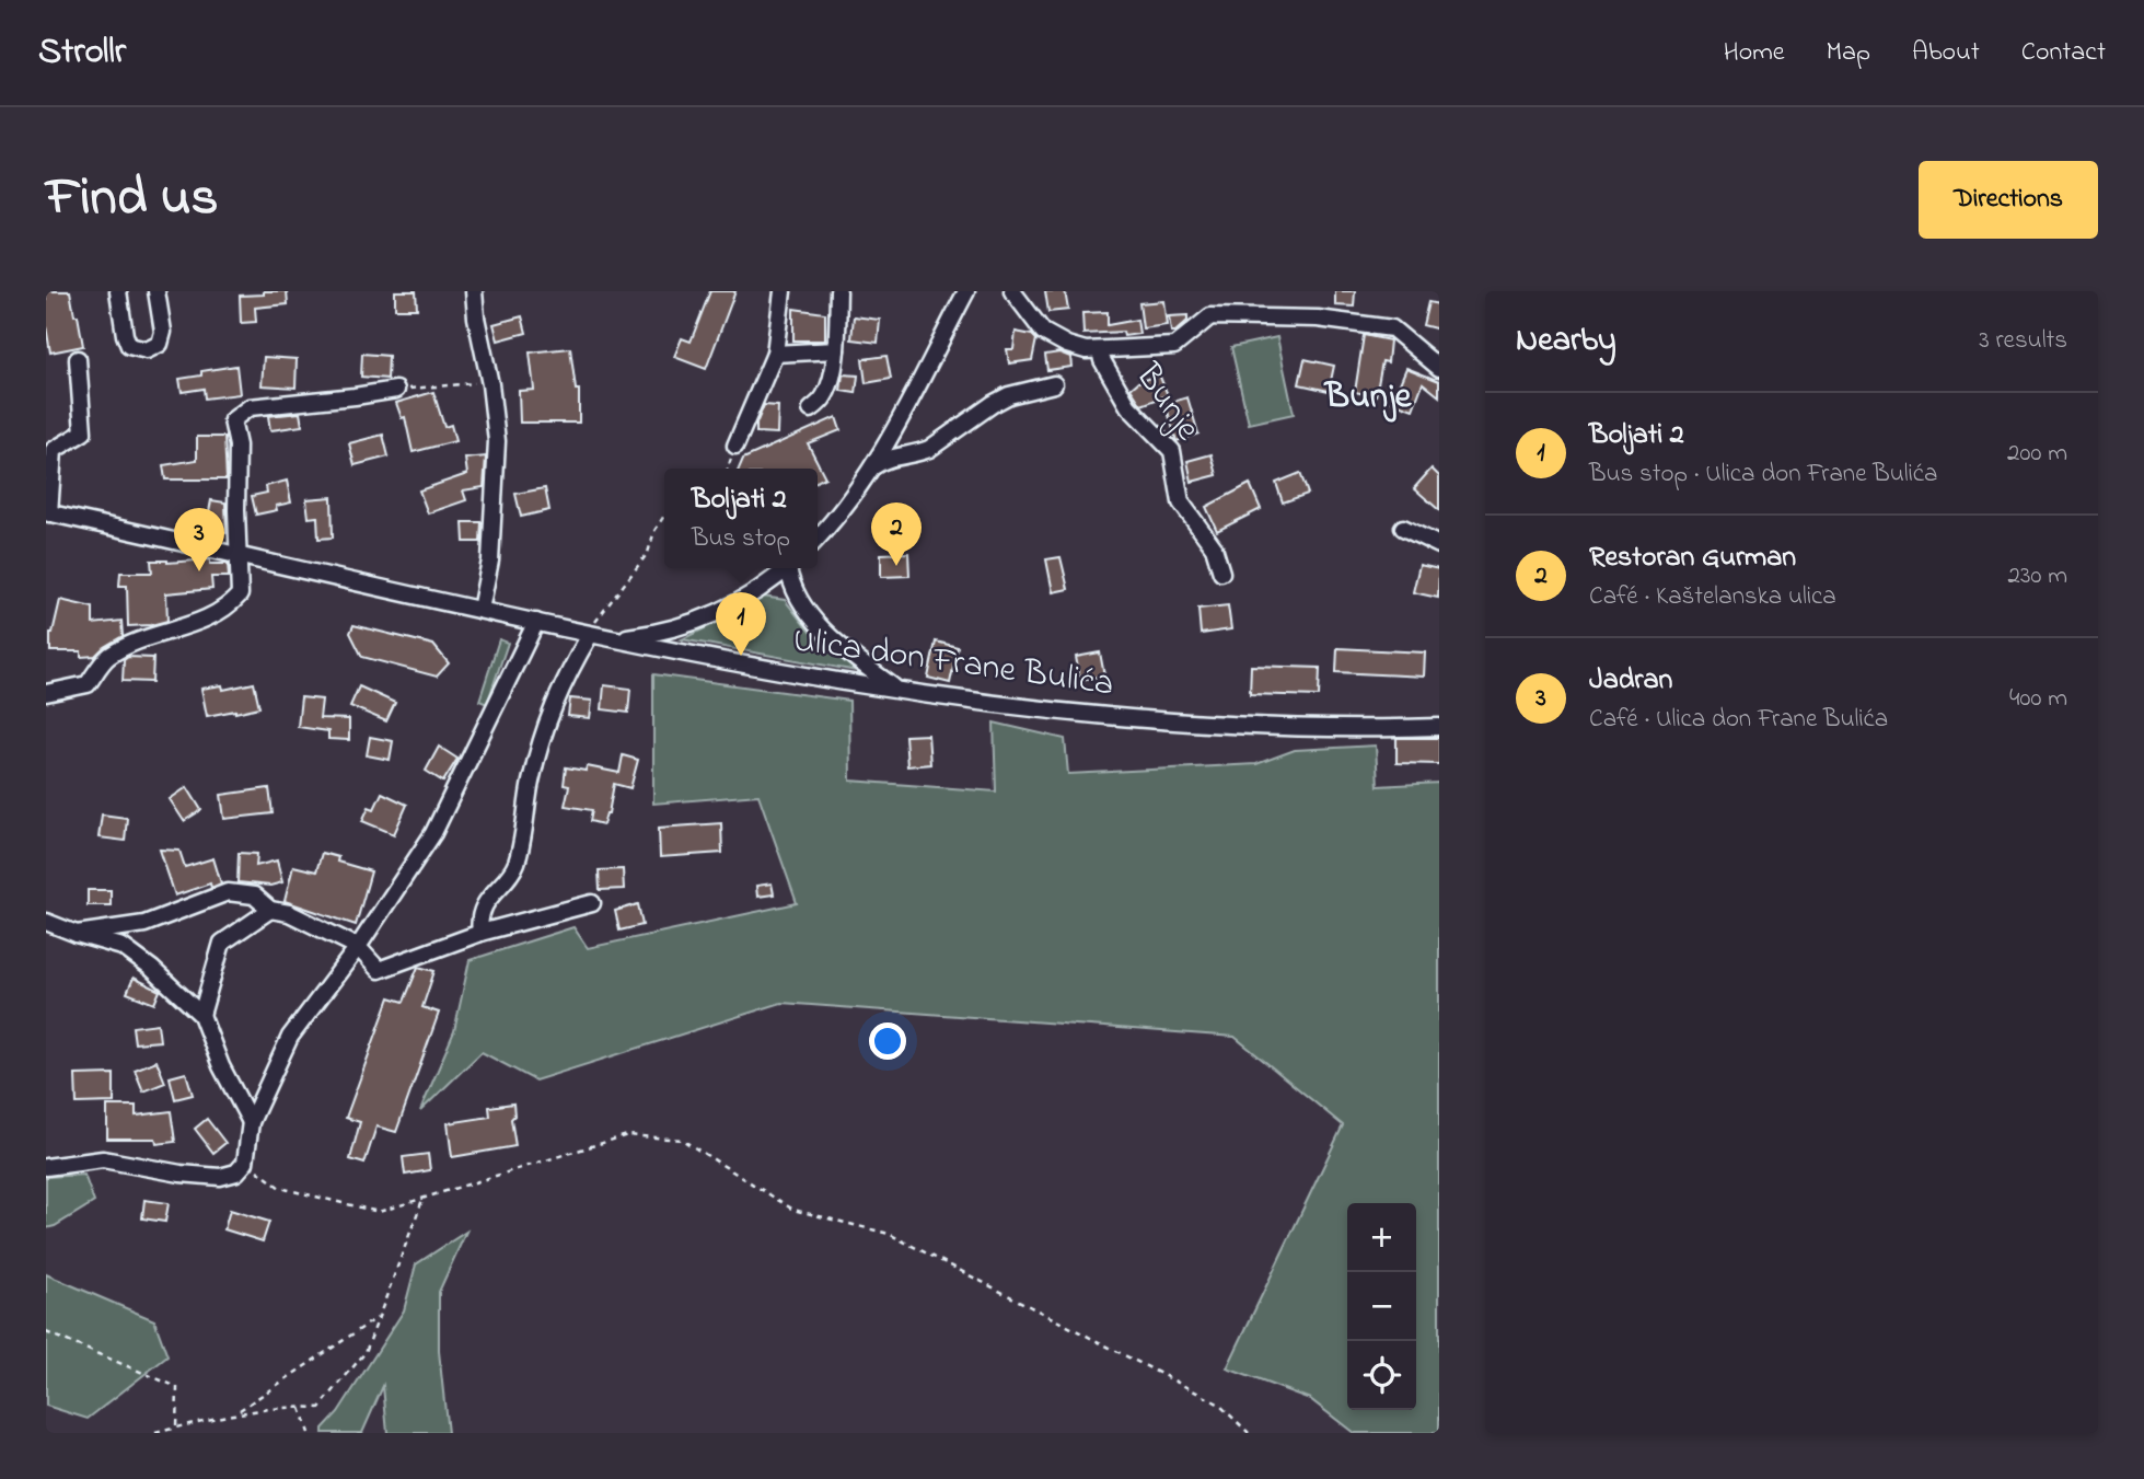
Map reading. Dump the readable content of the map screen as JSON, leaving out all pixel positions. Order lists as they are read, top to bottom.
{
  "streets": {
    "street": ["Bunje", "Ulica don Frane Bulića"]
  },
  "districts": ["Bunje"],
  "page": {
    "header": "Strollr",
    "nav": [
      "Home",
      "Map",
      "About",
      "Contact"
    ],
    "title": "Find us",
    "buttons": "Directions",
    "heading": ["Nearby", "3 results"],
    "list": [
      {
        "mark": "1",
        "name": "Boljati 2",
        "note": "Bus stop · Ulica don Frane Bulića",
        "value": "200 m"
      },
      {
        "mark": "2",
        "name": "Restoran Gurman",
        "note": "Café · Kaštelanska ulica",
        "value": "230 m"
      },
      {
        "mark": "3",
        "name": "Jadran",
        "note": "Café · Ulica don Frane Bulića",
        "value": "400 m"
      }
    ],
    "popup": ["Boljati 2", "Bus stop"],
    "pins": ["2", "3", "1"],
    "map_buttons": ["+", "−"]
  }
}
